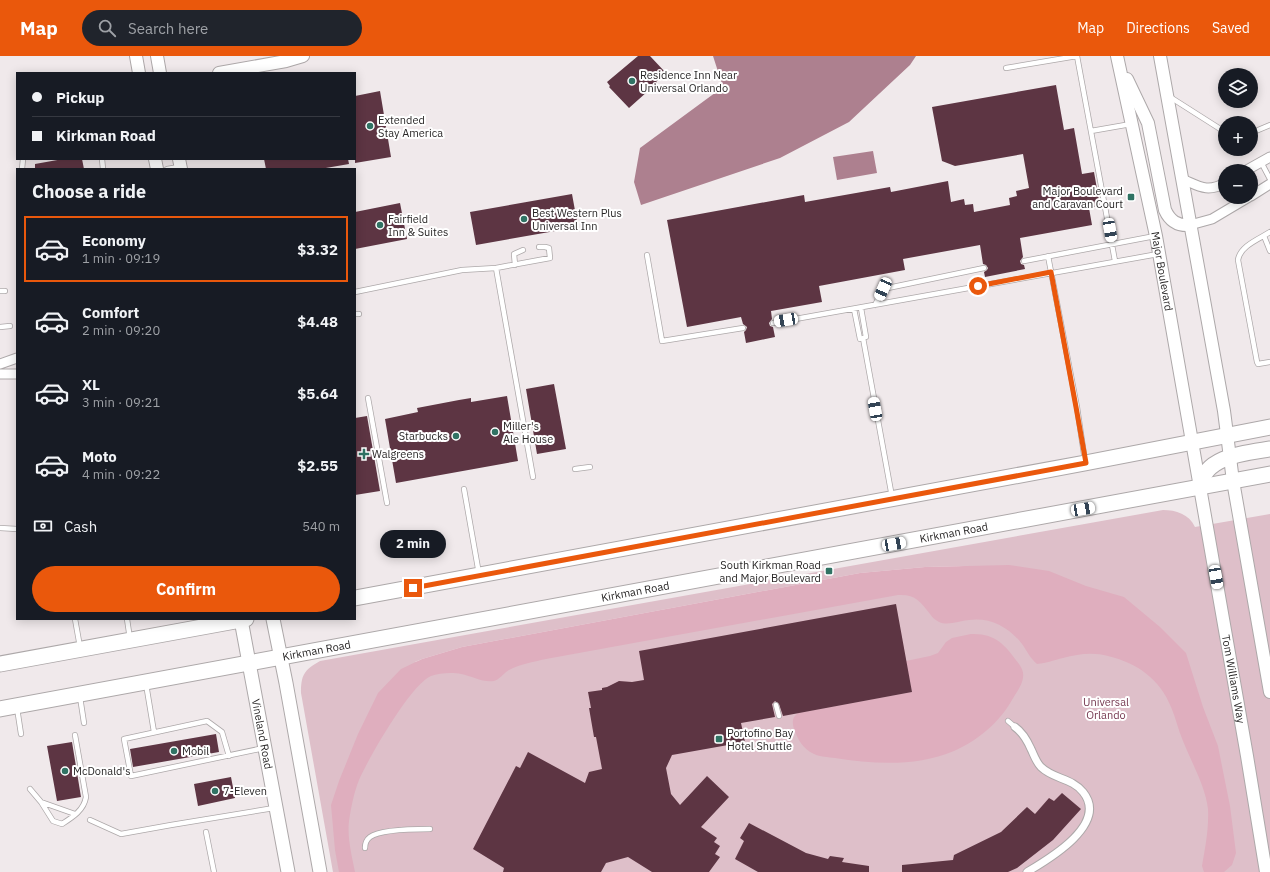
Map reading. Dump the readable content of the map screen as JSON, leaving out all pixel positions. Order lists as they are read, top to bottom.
{
  "streets": {
    "main road": ["Kirkman Road", "Vineland Road"],
    "street": ["Major Boulevard", "Tom Williams Way"]
  },
  "crossings": [
    ["Major Boulevard", "Kirkman Road"],
    ["Major Boulevard", "Tom Williams Way"],
    ["Kirkman Road", "Tom Williams Way"],
    ["Kirkman Road", "Vineland Road"]
  ],
  "parks": ["Universal Orlando"],
  "places": {
    "other": [
      "Residence Inn Near Universal Orlando",
      "Extended Stay America",
      "Best Western Plus Universal Inn",
      "Fairfield Inn & Suites",
      "Miller's Ale House",
      "Starbucks",
      "Mobil",
      "McDonald's",
      "7-Eleven"
    ],
    "transit": ["Major Boulevard and Caravan Court", "South Kirkman Road and Major Boulevard", "Portofino Bay Hotel Shuttle"],
    "health": ["Walgreens"]
  },
  "page": {
    "header": "Map",
    "search": "Search here",
    "nav": ["Map", "Directions", "Saved"],
    "map_buttons": ["+", "−"],
    "banner": ["Pickup", "Kirkman Road"],
    "heading": "Choose a ride",
    "list": [
      {
        "name": "Economy",
        "note": "1 min · 09:19",
        "value": "$3.32"
      },
      {
        "name": "Comfort",
        "note": "2 min · 09:20",
        "value": "$4.48"
      },
      {
        "name": "XL",
        "note": "3 min · 09:21",
        "value": "$5.64"
      },
      {
        "name": "Moto",
        "note": "4 min · 09:22",
        "value": "$2.55"
      }
    ],
    "pay": ["Cash", "540 m"],
    "bubble": "2 min",
    "buttons": "Confirm"
  }
}
